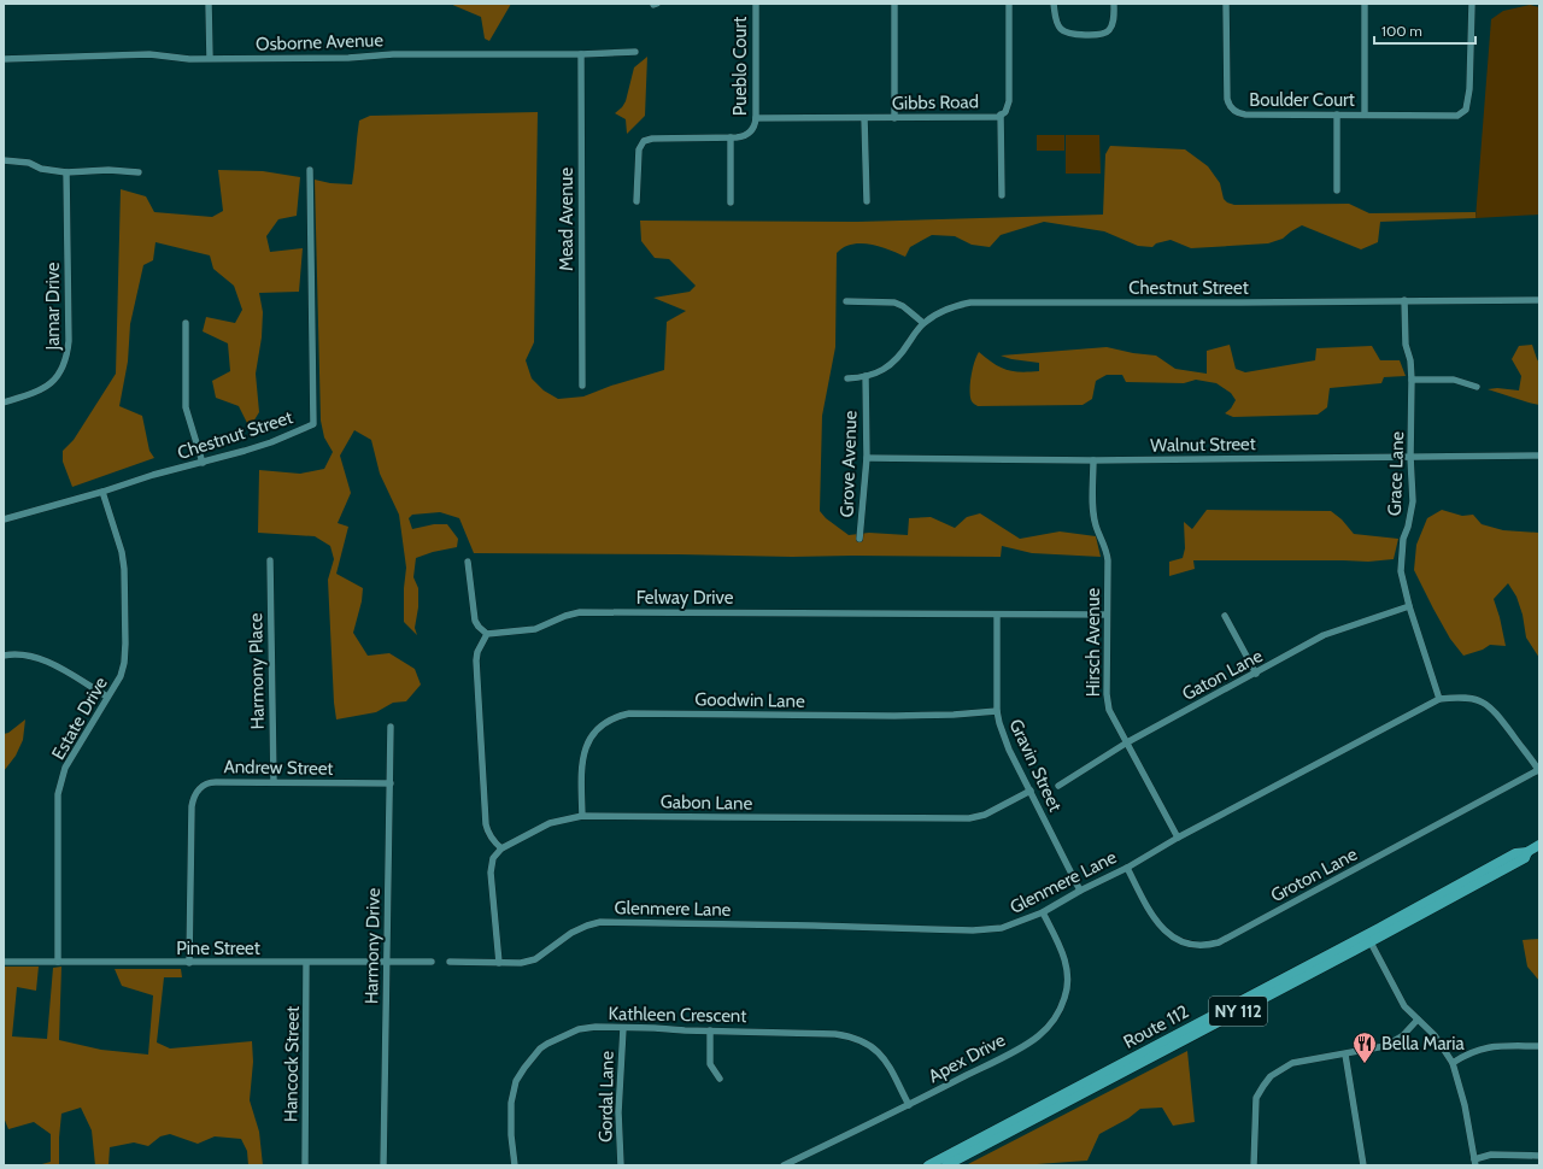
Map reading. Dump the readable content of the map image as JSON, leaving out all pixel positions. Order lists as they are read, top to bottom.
{
  "streets": {
    "main road": ["NY 112", "Route 112"],
    "street": [
      "Osborne Avenue",
      "Pueblo Court",
      "Boulder Court",
      "Gibbs Road",
      "Mead Avenue",
      "Chestnut Street",
      "Jamar Drive",
      "Walnut Street",
      "Grove Avenue",
      "Grace Lane",
      "Felway Drive",
      "Hirsch Avenue",
      "Harmony Place",
      "Gaton Lane",
      "Goodwin Lane",
      "Estate Drive",
      "Gravin Street",
      "Andrew Street",
      "Gabon Lane",
      "Groton Lane",
      "Glenmere Lane",
      "Harmony Drive",
      "Pine Street",
      "Kathleen Crescent",
      "Apex Drive",
      "Hancock Street",
      "Gordal Lane"
    ]
  },
  "crossings": [
    ["Osborne Avenue", "Mead Avenue"],
    ["Pueblo Court", "Gibbs Road"],
    ["Chestnut Street", "Grove Avenue"],
    ["Chestnut Street", "Grace Lane"],
    ["Chestnut Street", "Estate Drive"],
    ["Walnut Street", "Grove Avenue"],
    ["Walnut Street", "Grace Lane"],
    ["Walnut Street", "Hirsch Avenue"],
    ["Grace Lane", "Gaton Lane"],
    ["Grace Lane", "Glenmere Lane"],
    ["Felway Drive", "Hirsch Avenue"],
    ["Felway Drive", "Gravin Street"],
    ["Hirsch Avenue", "Gaton Lane"],
    ["Hirsch Avenue", "Glenmere Lane"],
    ["Harmony Place", "Andrew Street"],
    ["Goodwin Lane", "Gravin Street"],
    ["Goodwin Lane", "Gabon Lane"],
    ["Estate Drive", "Pine Street"],
    ["Gravin Street", "Gabon Lane"],
    ["Gravin Street", "Glenmere Lane"],
    ["Andrew Street", "Harmony Drive"],
    ["Andrew Street", "Pine Street"],
    ["Groton Lane", "Glenmere Lane"],
    ["Glenmere Lane", "Apex Drive"],
    ["Harmony Drive", "Pine Street"],
    ["Pine Street", "Hancock Street"],
    ["Kathleen Crescent", "Apex Drive"],
    ["Kathleen Crescent", "Gordal Lane"]
  ],
  "places": {
    "restaurant": ["Bella Maria"]
  },
  "scale_bar": "100 m"
}
